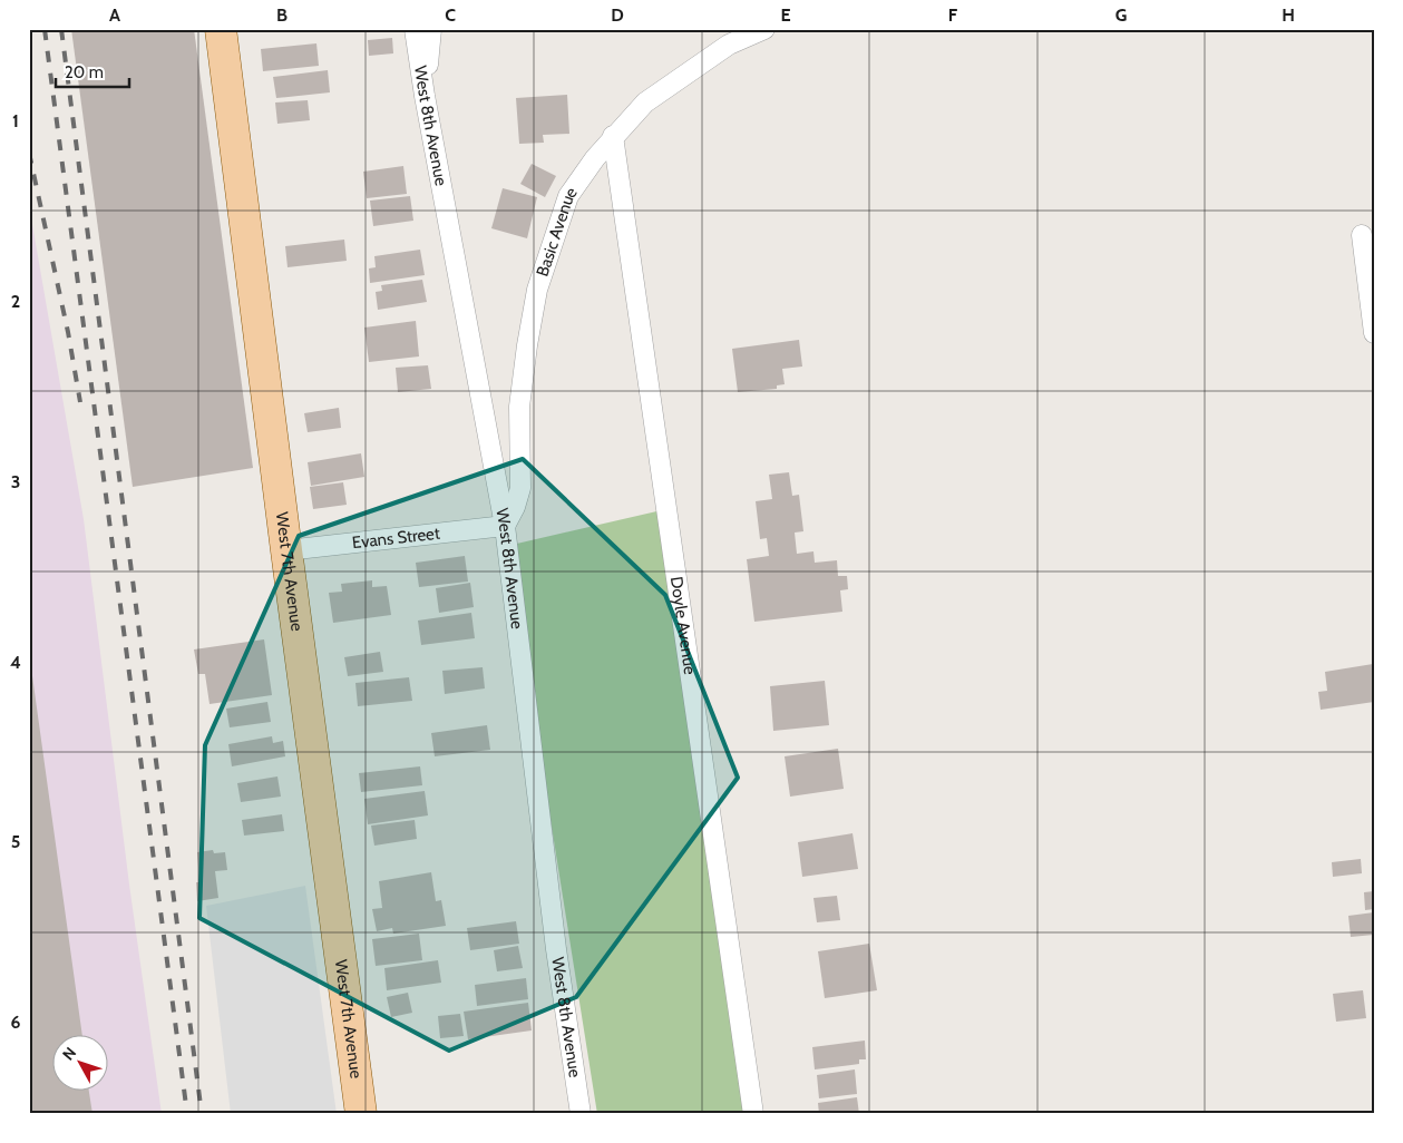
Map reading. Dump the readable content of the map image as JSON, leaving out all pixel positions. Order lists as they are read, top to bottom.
{
  "streets": {
    "main road": ["West 7th Avenue"],
    "street": [
      "West 8th Avenue",
      "Basic Avenue",
      "Evans Street",
      "Doyle Avenue"
    ]
  },
  "crossings": [
    ["West 8th Avenue", "Basic Avenue"],
    ["West 8th Avenue", "Evans Street"],
    ["Basic Avenue", "Evans Street"],
    ["Basic Avenue", "Doyle Avenue"],
    ["Evans Street", "West 7th Avenue"]
  ],
  "scale_bar": "20 m",
  "north": "top left",
  "grid": {
    "columns": [
      "A",
      "B",
      "C",
      "D",
      "E",
      "F",
      "G",
      "H"
    ],
    "rows": [
      "1",
      "2",
      "3",
      "4",
      "5",
      "6"
    ]
  }
}
